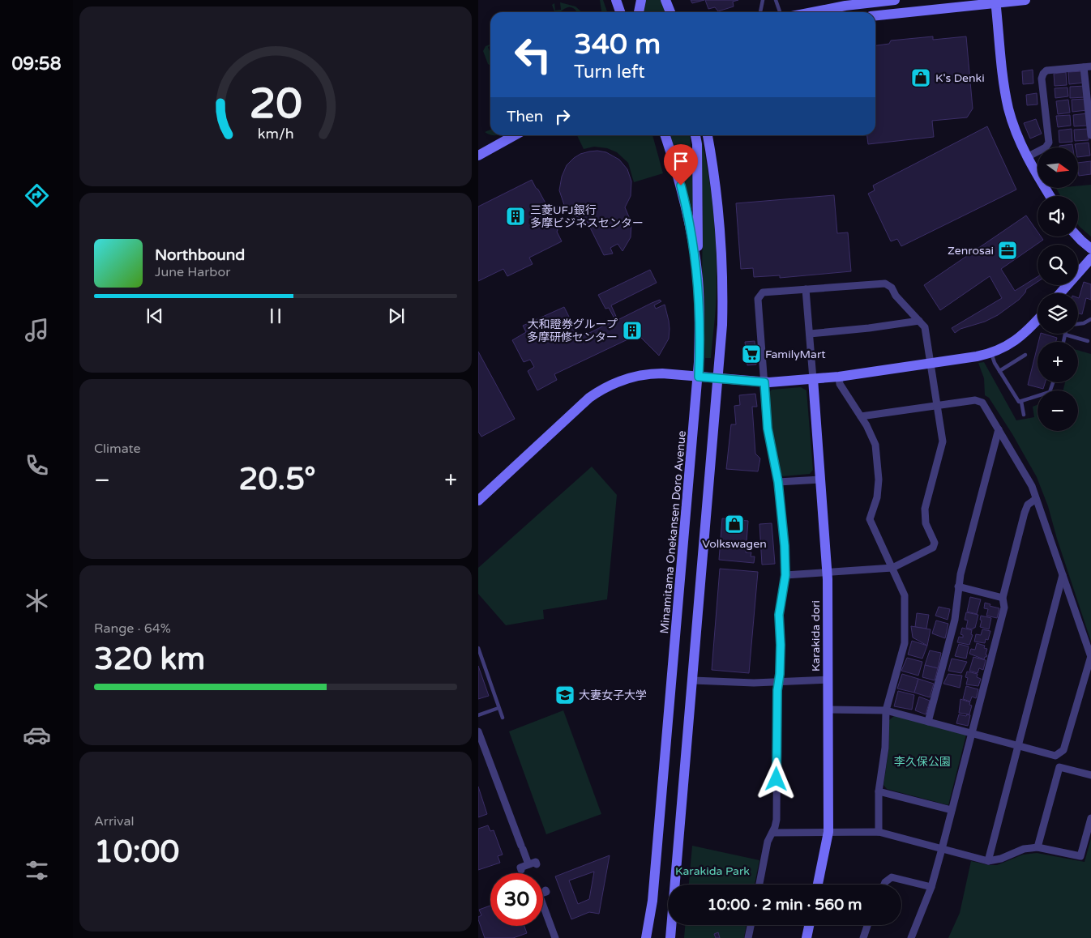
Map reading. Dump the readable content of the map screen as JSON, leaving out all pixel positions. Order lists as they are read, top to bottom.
{
  "streets": {
    "main road": ["Minamitama Onekansen Doro Avenue", "Karakida dori"]
  },
  "parks": ["李久保公園", "Karakida Park"],
  "places": {
    "shop": ["K's Denki", "Volkswagen"],
    "building": ["三菱UFJ銀行 多摩ビジネスセンター", "大和證券グループ 多摩研修センター"],
    "office": ["Zenrosai"],
    "supermarket": ["FamilyMart"],
    "school or university": ["大妻女子大学"]
  },
  "north": "right",
  "page": {
    "tabs": "09:58",
    "turn": ["340 m", "Turn left"],
    "then": "Then",
    "map_buttons": ["+", "−"],
    "song": ["Northbound", "June Harbor"],
    "tile": [
      "Climate",
      ["Range · 64%", "320 km"],
      ["Arrival", "10:00"]
    ],
    "heat": ["−", "20.5°", "+"],
    "limit": "30",
    "trip": "10:00 · 2 min · 560 m",
    "gauge": ["20", "km/h"]
  }
}
